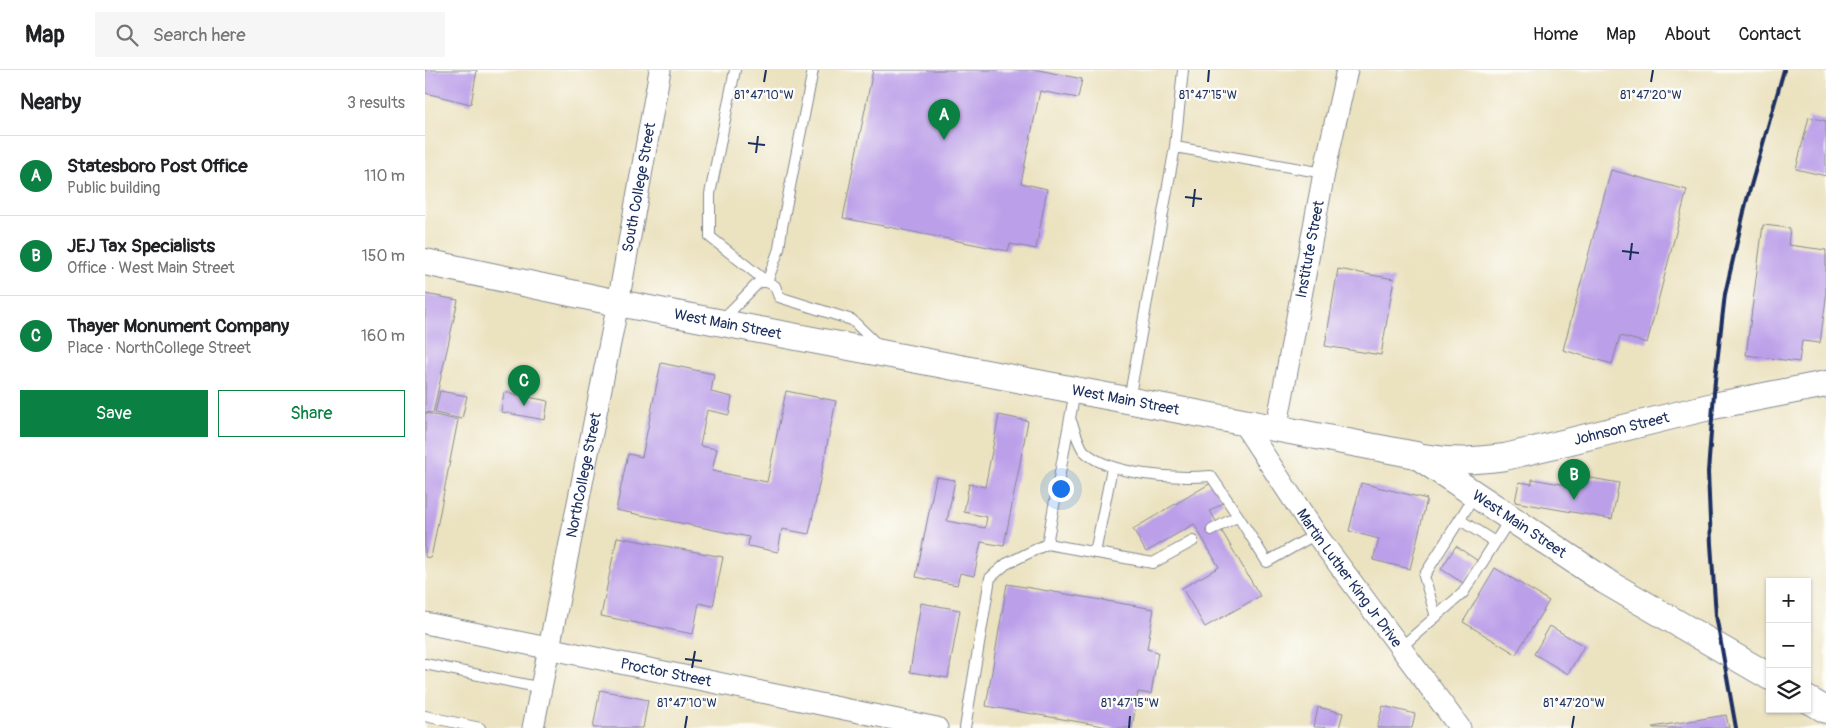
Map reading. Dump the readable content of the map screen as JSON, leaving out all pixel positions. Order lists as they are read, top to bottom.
{
  "streets": {
    "street": [
      "South College Street",
      "Institute Street",
      "West Main Street",
      "Johnson Street",
      "NorthCollege Street",
      "Martin Luther King Jr Drive",
      "Proctor Street"
    ]
  },
  "crossings": [
    ["South College Street", "West Main Street"],
    ["South College Street", "NorthCollege Street"],
    ["Institute Street", "West Main Street"],
    ["West Main Street", "Johnson Street"],
    ["West Main Street", "NorthCollege Street"],
    ["West Main Street", "Martin Luther King Jr Drive"],
    ["NorthCollege Street", "Proctor Street"]
  ],
  "page": {
    "header": "Map",
    "search": "Search here",
    "nav": [
      "Home",
      "Map",
      "About",
      "Contact"
    ],
    "heading": ["Nearby", "3 results"],
    "pins": ["A", "C", "B"],
    "list": [
      {
        "mark": "A",
        "name": "Statesboro Post Office",
        "note": "Public building",
        "value": "110 m"
      },
      {
        "mark": "B",
        "name": "JEJ Tax Specialists",
        "note": "Office · West Main Street",
        "value": "150 m"
      },
      {
        "mark": "C",
        "name": "Thayer Monument Company",
        "note": "Place · NorthCollege Street",
        "value": "160 m"
      }
    ],
    "buttons": ["Save", "Share"],
    "map_buttons": ["+", "−"]
  },
  "coordinates": ["81°47'10\"W", "81°47'15\"W", "81°47'20\"W"]
}
